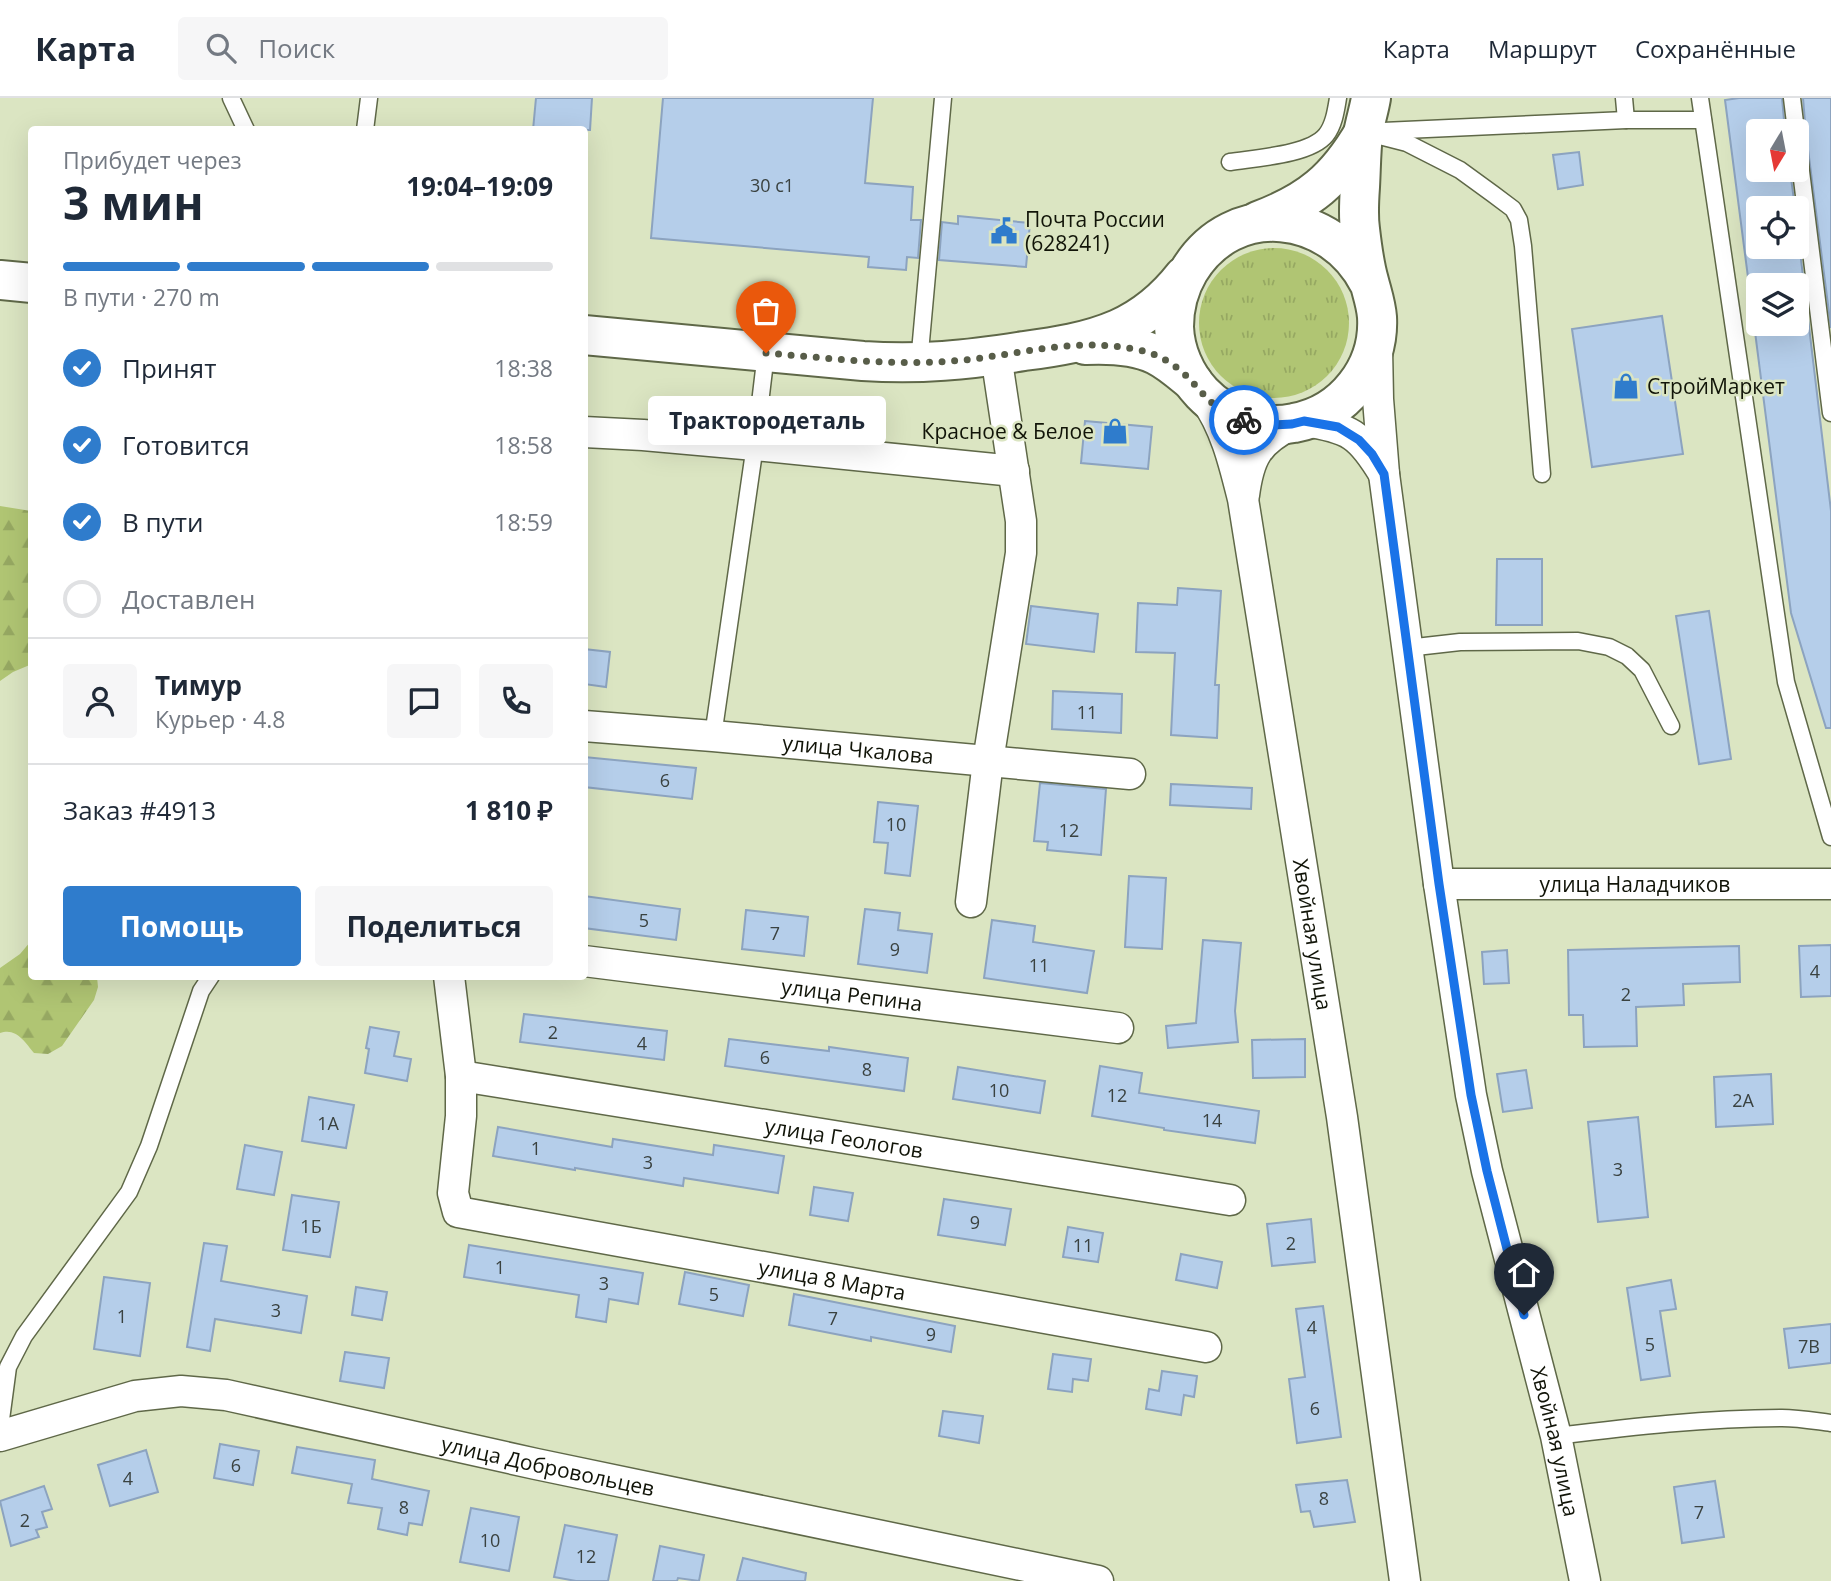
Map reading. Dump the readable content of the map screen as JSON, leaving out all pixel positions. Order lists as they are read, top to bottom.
{
  "streets": {
    "street": [
      "улица Чкалова",
      "улица Наладчиков",
      "Хвойная улица",
      "улица Репина",
      "улица Геологов",
      "улица 8 Марта",
      "улица Добровольцев"
    ]
  },
  "crossings": [
    ["улица Наладчиков", "Хвойная улица"],
    ["улица Геологов", "улица 8 Марта"]
  ],
  "places": {
    "public building": ["Почта России (628241)"],
    "other": ["Трактородеталь"],
    "shop": ["СтройМаркет", "Красное & Белое"]
  },
  "house_numbers": [
    "30 с1",
    "11",
    "6",
    "10",
    "12",
    "5",
    "7",
    "9",
    "11",
    "4",
    "2",
    "2",
    "4",
    "6",
    "8",
    "10",
    "12",
    "2А",
    "14",
    "1А",
    "1",
    "3",
    "3",
    "9",
    "1Б",
    "2",
    "11",
    "1",
    "3",
    "5",
    "3",
    "1",
    "7",
    "4",
    "9",
    "5",
    "7В",
    "6",
    "6",
    "4",
    "8",
    "8",
    "7",
    "2",
    "10",
    "12"
  ],
  "north": "bottom",
  "page": {
    "header": "Карта",
    "search": "Поиск",
    "nav": ["Карта", "Маршрут", "Сохранённые"],
    "heading": ["3 мин", "Прибудет через", "19:04–19:09"],
    "panel": [
      "Тимур",
      "Курьер · 4.8",
      "Заказ #4913",
      "1 810 ₽"
    ],
    "bar": "В пути · 270 m",
    "list": [
      ["Принят", "18:38"],
      ["Готовится", "18:58"],
      ["В пути", "18:59"],
      "Доставлен"
    ],
    "bubble": "Трактородеталь",
    "buttons": ["Помощь", "Поделиться"]
  }
}
